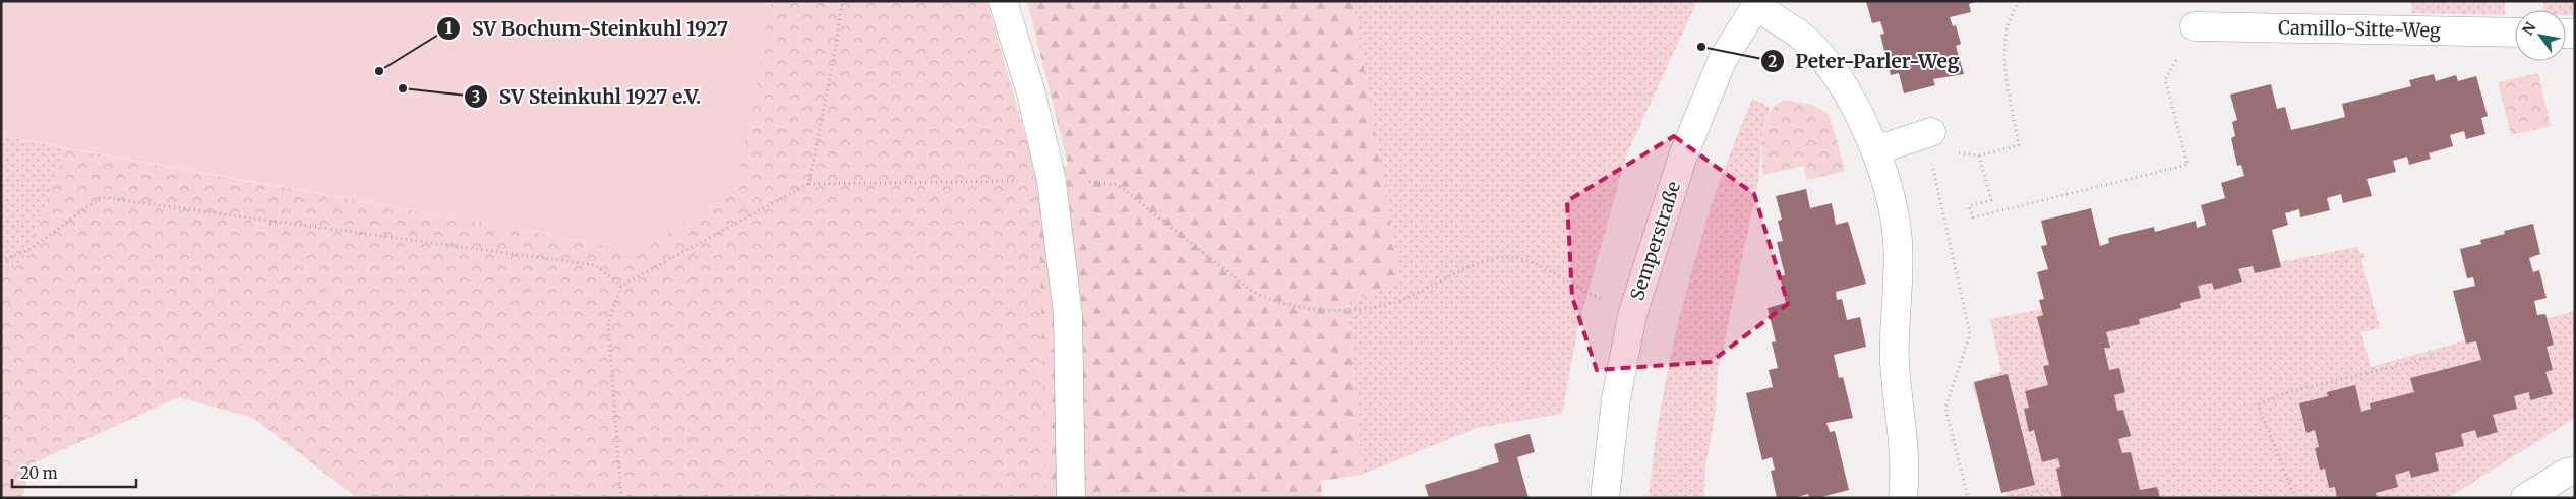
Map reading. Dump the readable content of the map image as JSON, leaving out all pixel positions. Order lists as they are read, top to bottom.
{
  "streets": {
    "street": ["Camillo-Sitte-Weg", "Semperstraße"]
  },
  "places": ["Peter-Parler-Weg", "SV Bochum-Steinkuhl 1927", "SV Steinkuhl 1927 e.V."],
  "scale_bar": "20 m",
  "north": "top left"
}
